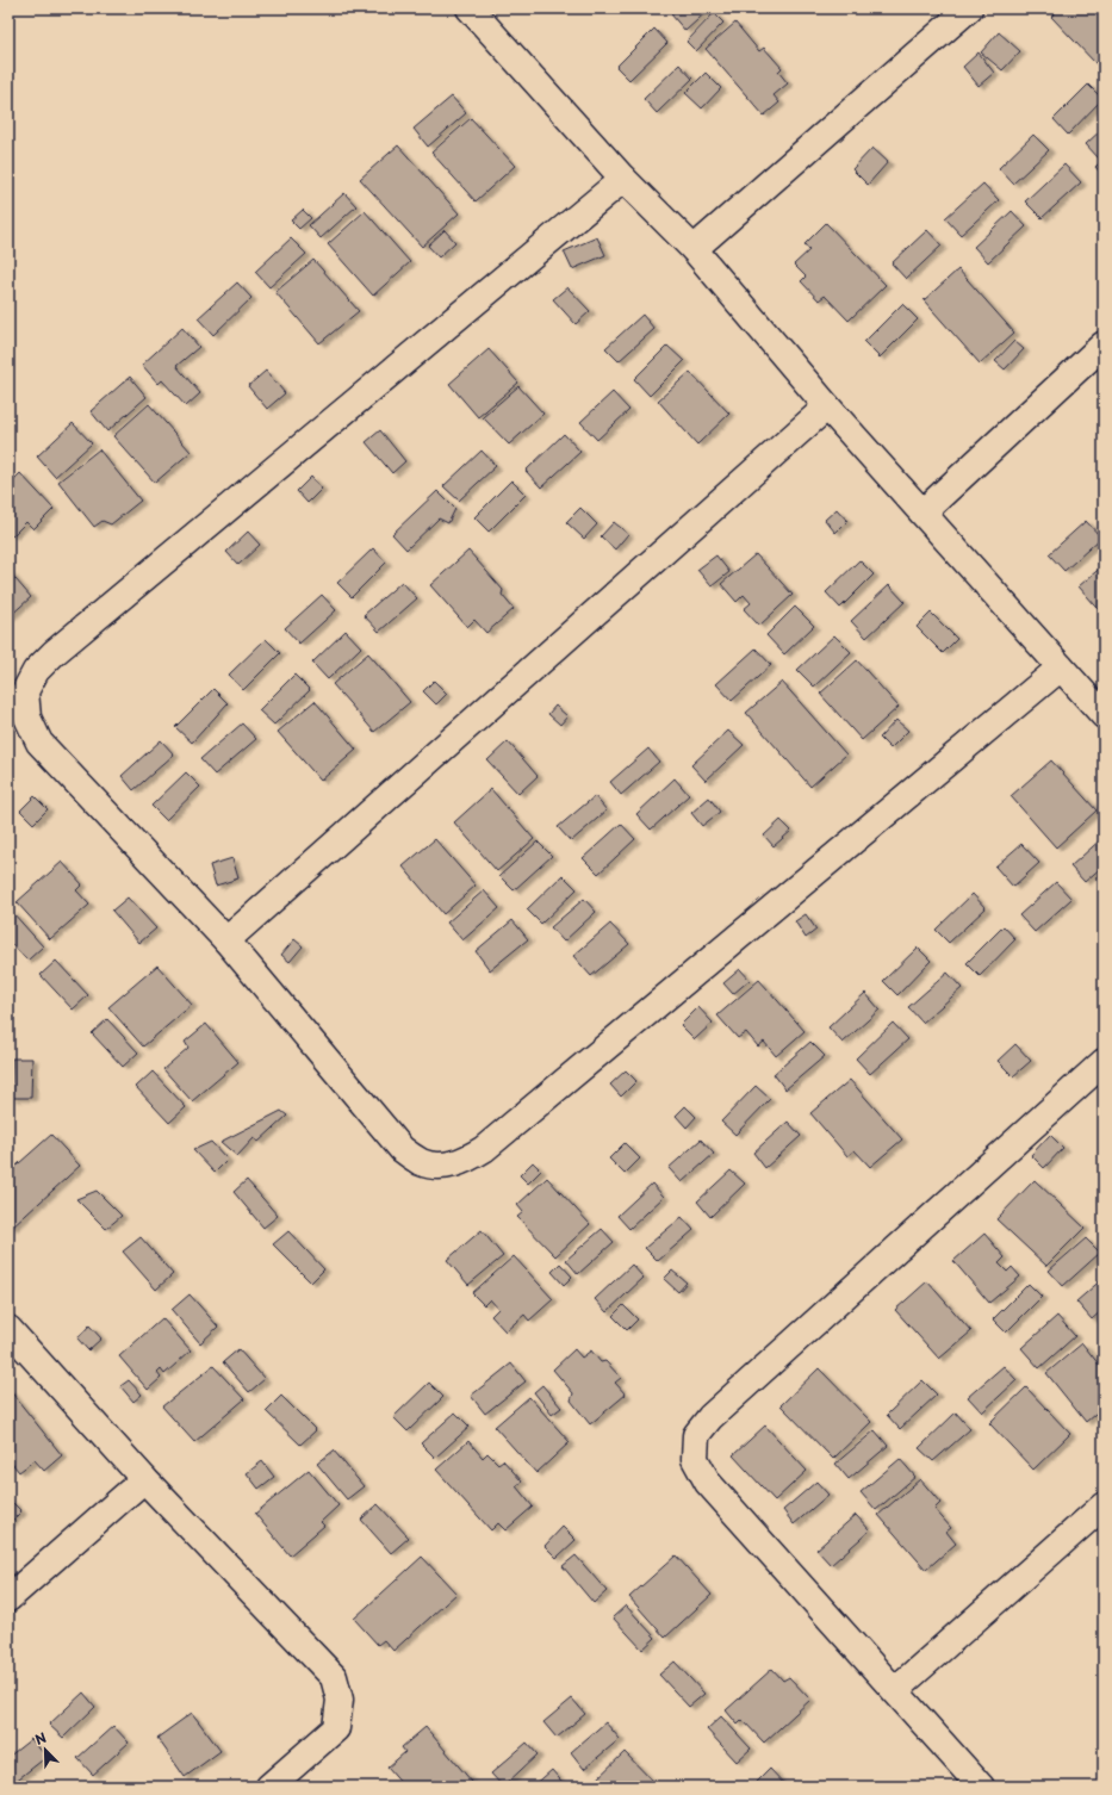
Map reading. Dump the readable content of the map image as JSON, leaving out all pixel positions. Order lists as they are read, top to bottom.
{
  "north": "top left"
}
